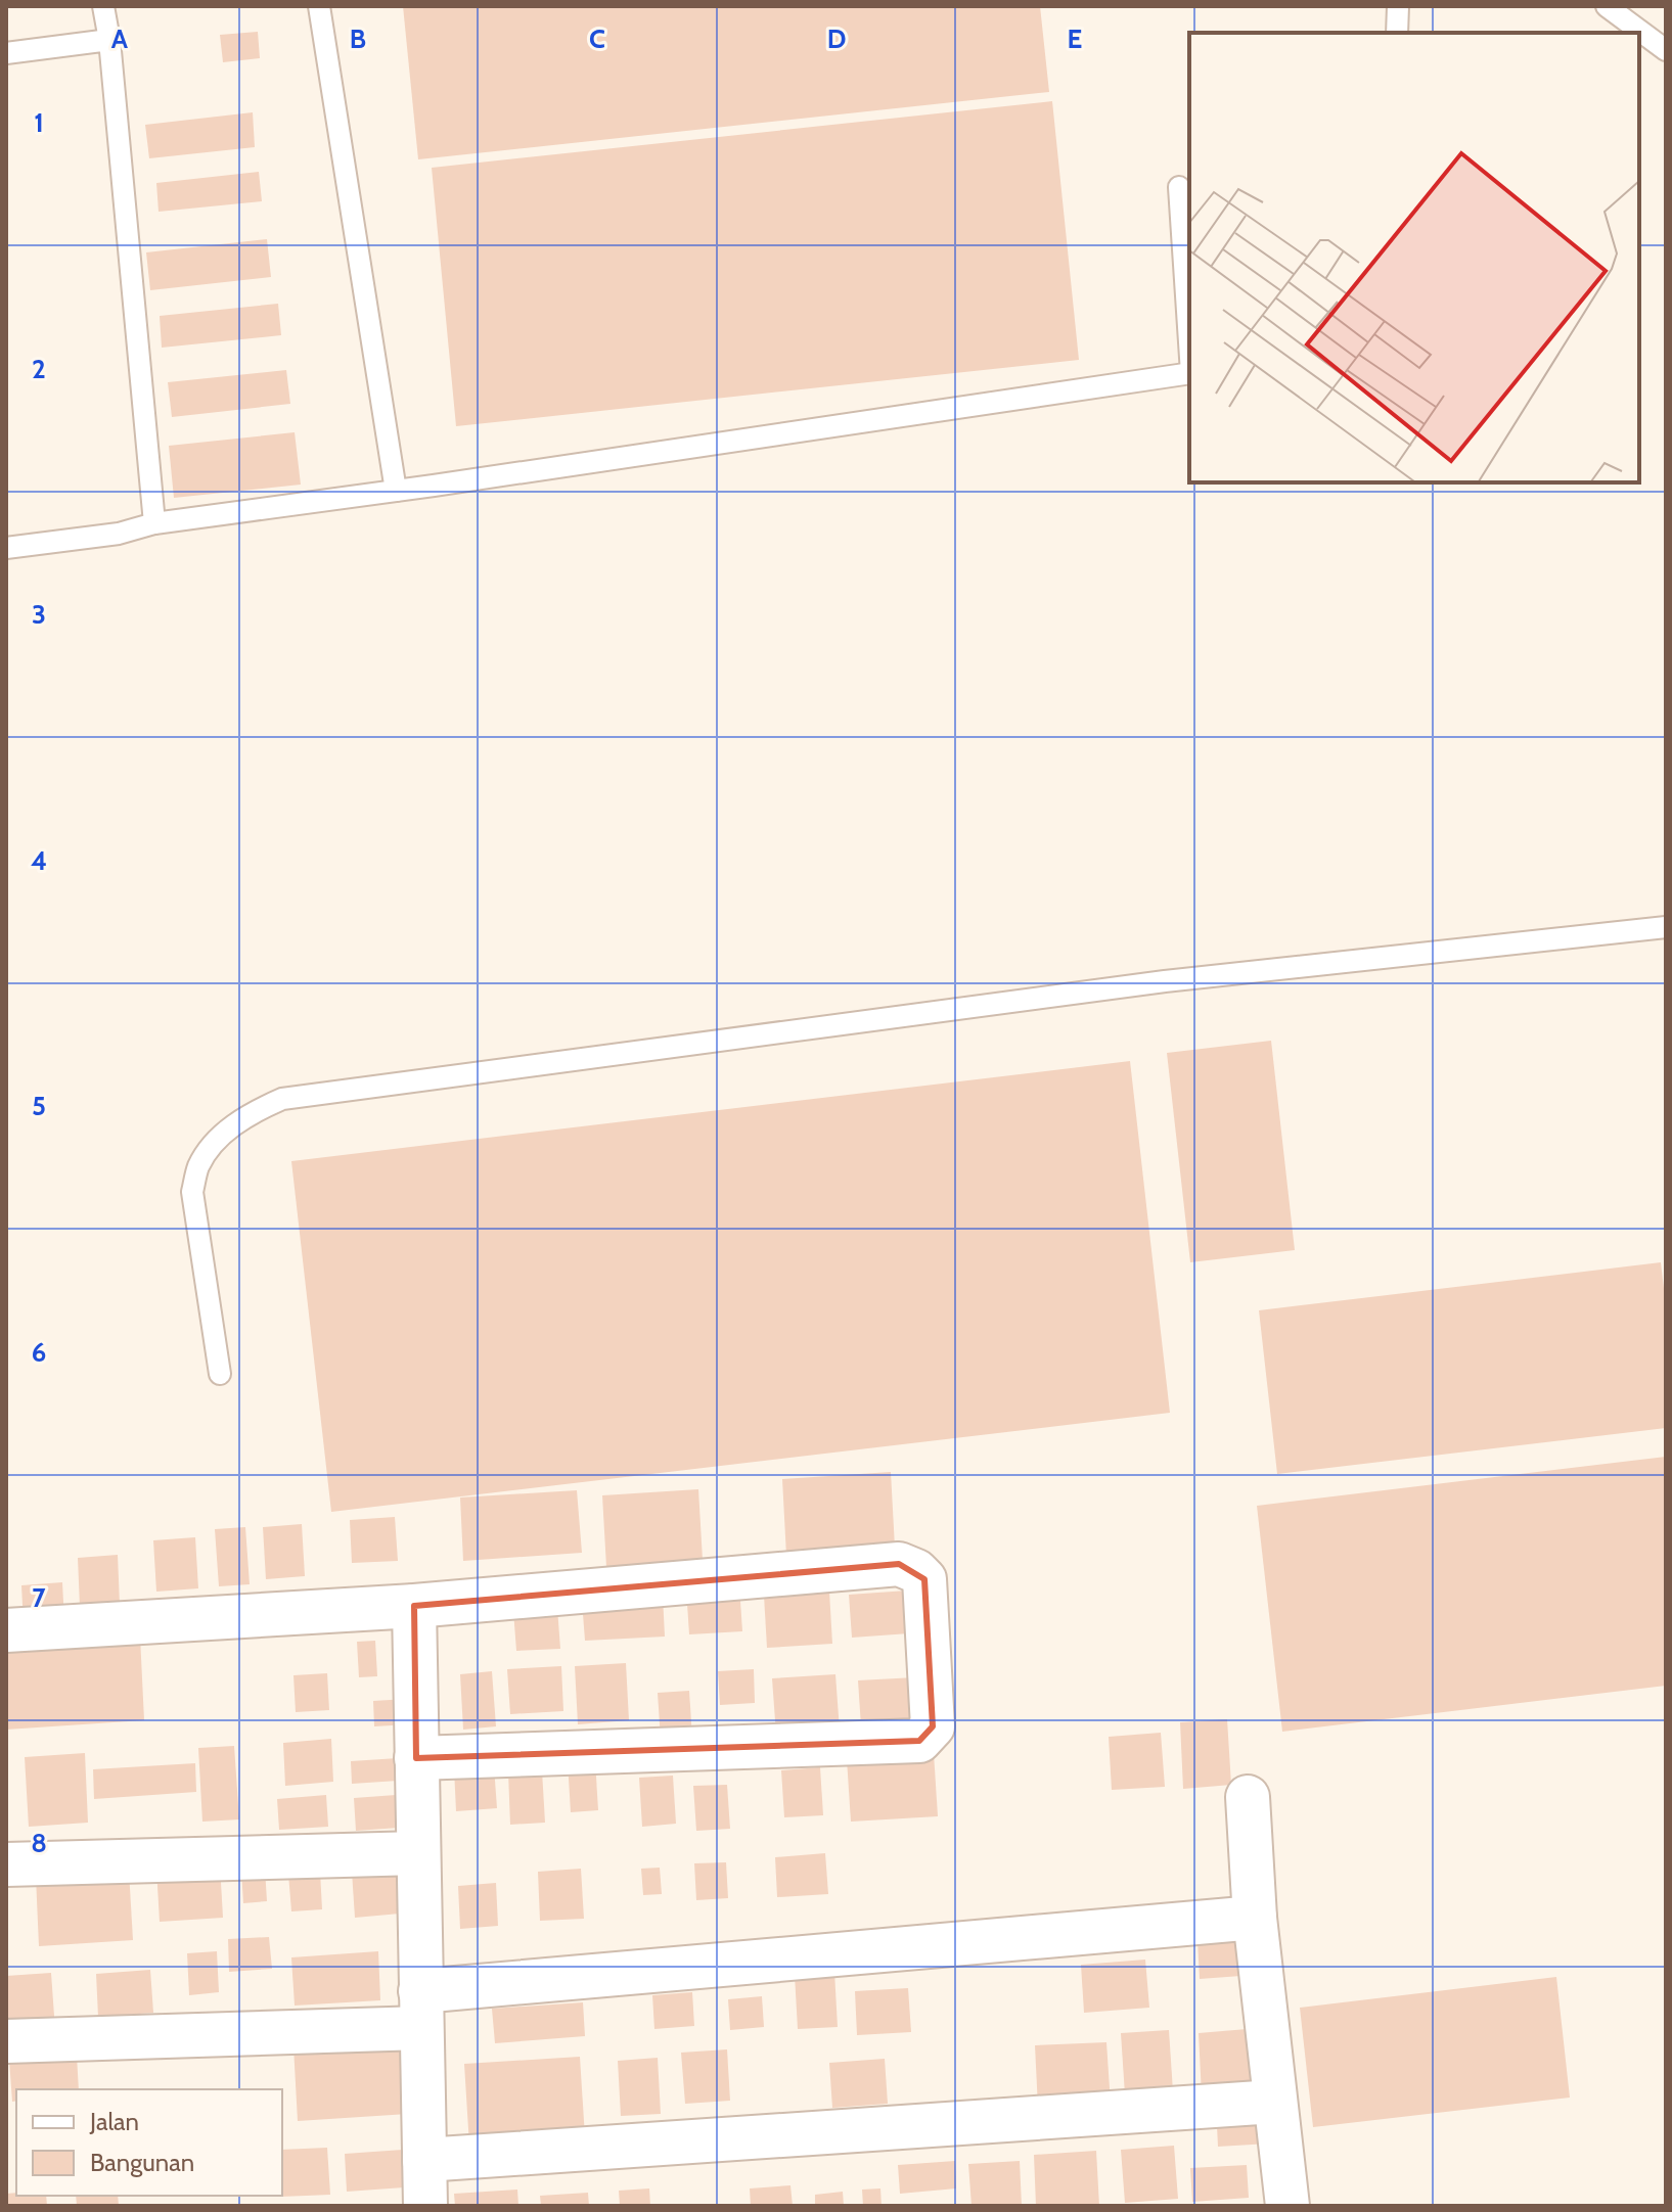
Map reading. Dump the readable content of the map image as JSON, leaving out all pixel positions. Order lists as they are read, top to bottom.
{
  "legend": ["Jalan", "Bangunan"],
  "grid": {
    "columns": [
      "A",
      "B",
      "C",
      "D",
      "E"
    ],
    "rows": [
      "1",
      "2",
      "3",
      "4",
      "5",
      "6",
      "7",
      "8"
    ]
  }
}
